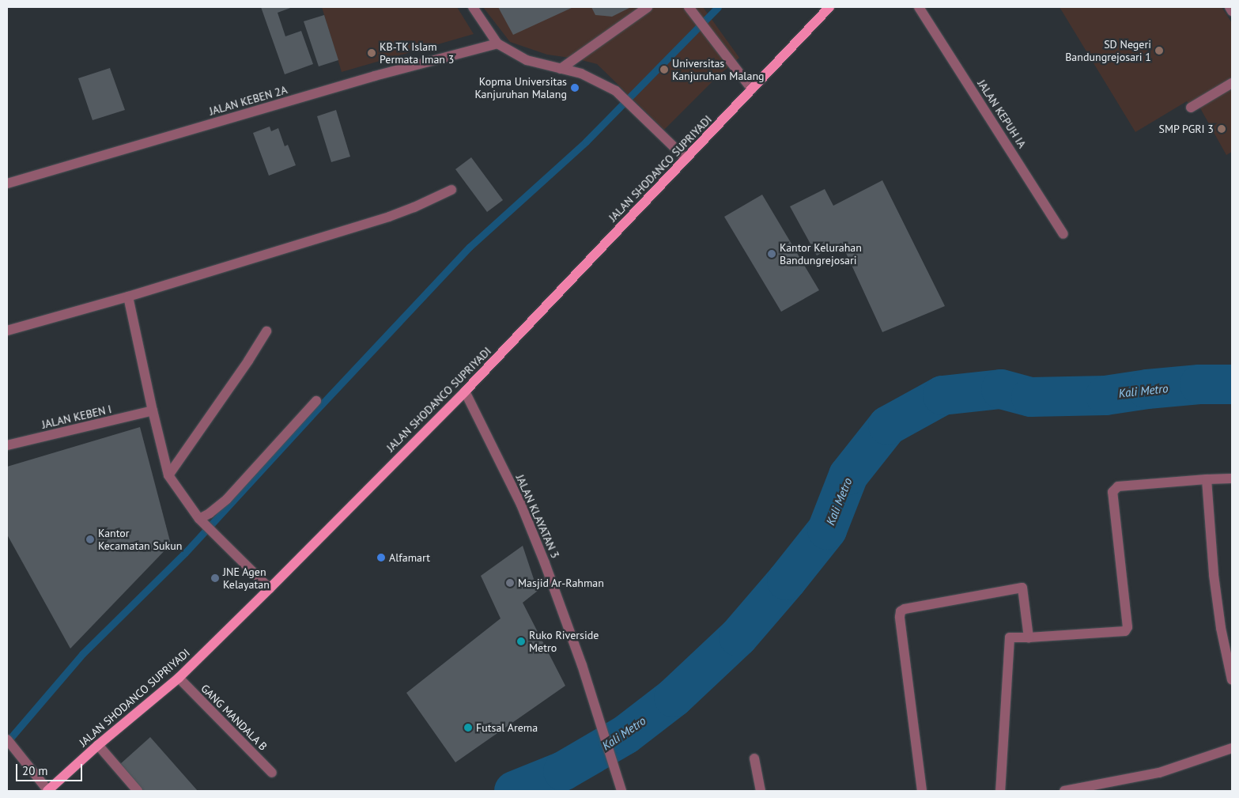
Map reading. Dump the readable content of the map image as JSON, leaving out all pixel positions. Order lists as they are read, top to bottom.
{
  "streets": {
    "main road": ["JALAN SHODANCO SUPRIYADI"],
    "street": [
      "JALAN KEBEN 2A",
      "JALAN KEPUH IA",
      "JALAN KEBEN I",
      "JALAN KLAYATAN 3",
      "GANG MANDALA B"
    ]
  },
  "crossings": [
    ["JALAN SHODANCO SUPRIYADI", "JALAN KLAYATAN 3"],
    ["JALAN SHODANCO SUPRIYADI", "GANG MANDALA B"]
  ],
  "water": ["Kali Metro"],
  "places": [
    "SD Negeri Bandungrejosari 1",
    "KB-TK Islam Permata Iman 3",
    "Universitas Kanjuruhan Malang",
    "Kopma Universitas Kanjuruhan Malang",
    "SMP PGRI 3",
    "Kantor Kelurahan Bandungrejosari",
    "Kantor Kecamatan Sukun",
    "Alfamart",
    "JNE Agen Kelayatan",
    "Masjid Ar-Rahman",
    "Ruko Riverside Metro",
    "Futsal Arema"
  ],
  "scale_bar": "20 m"
}
